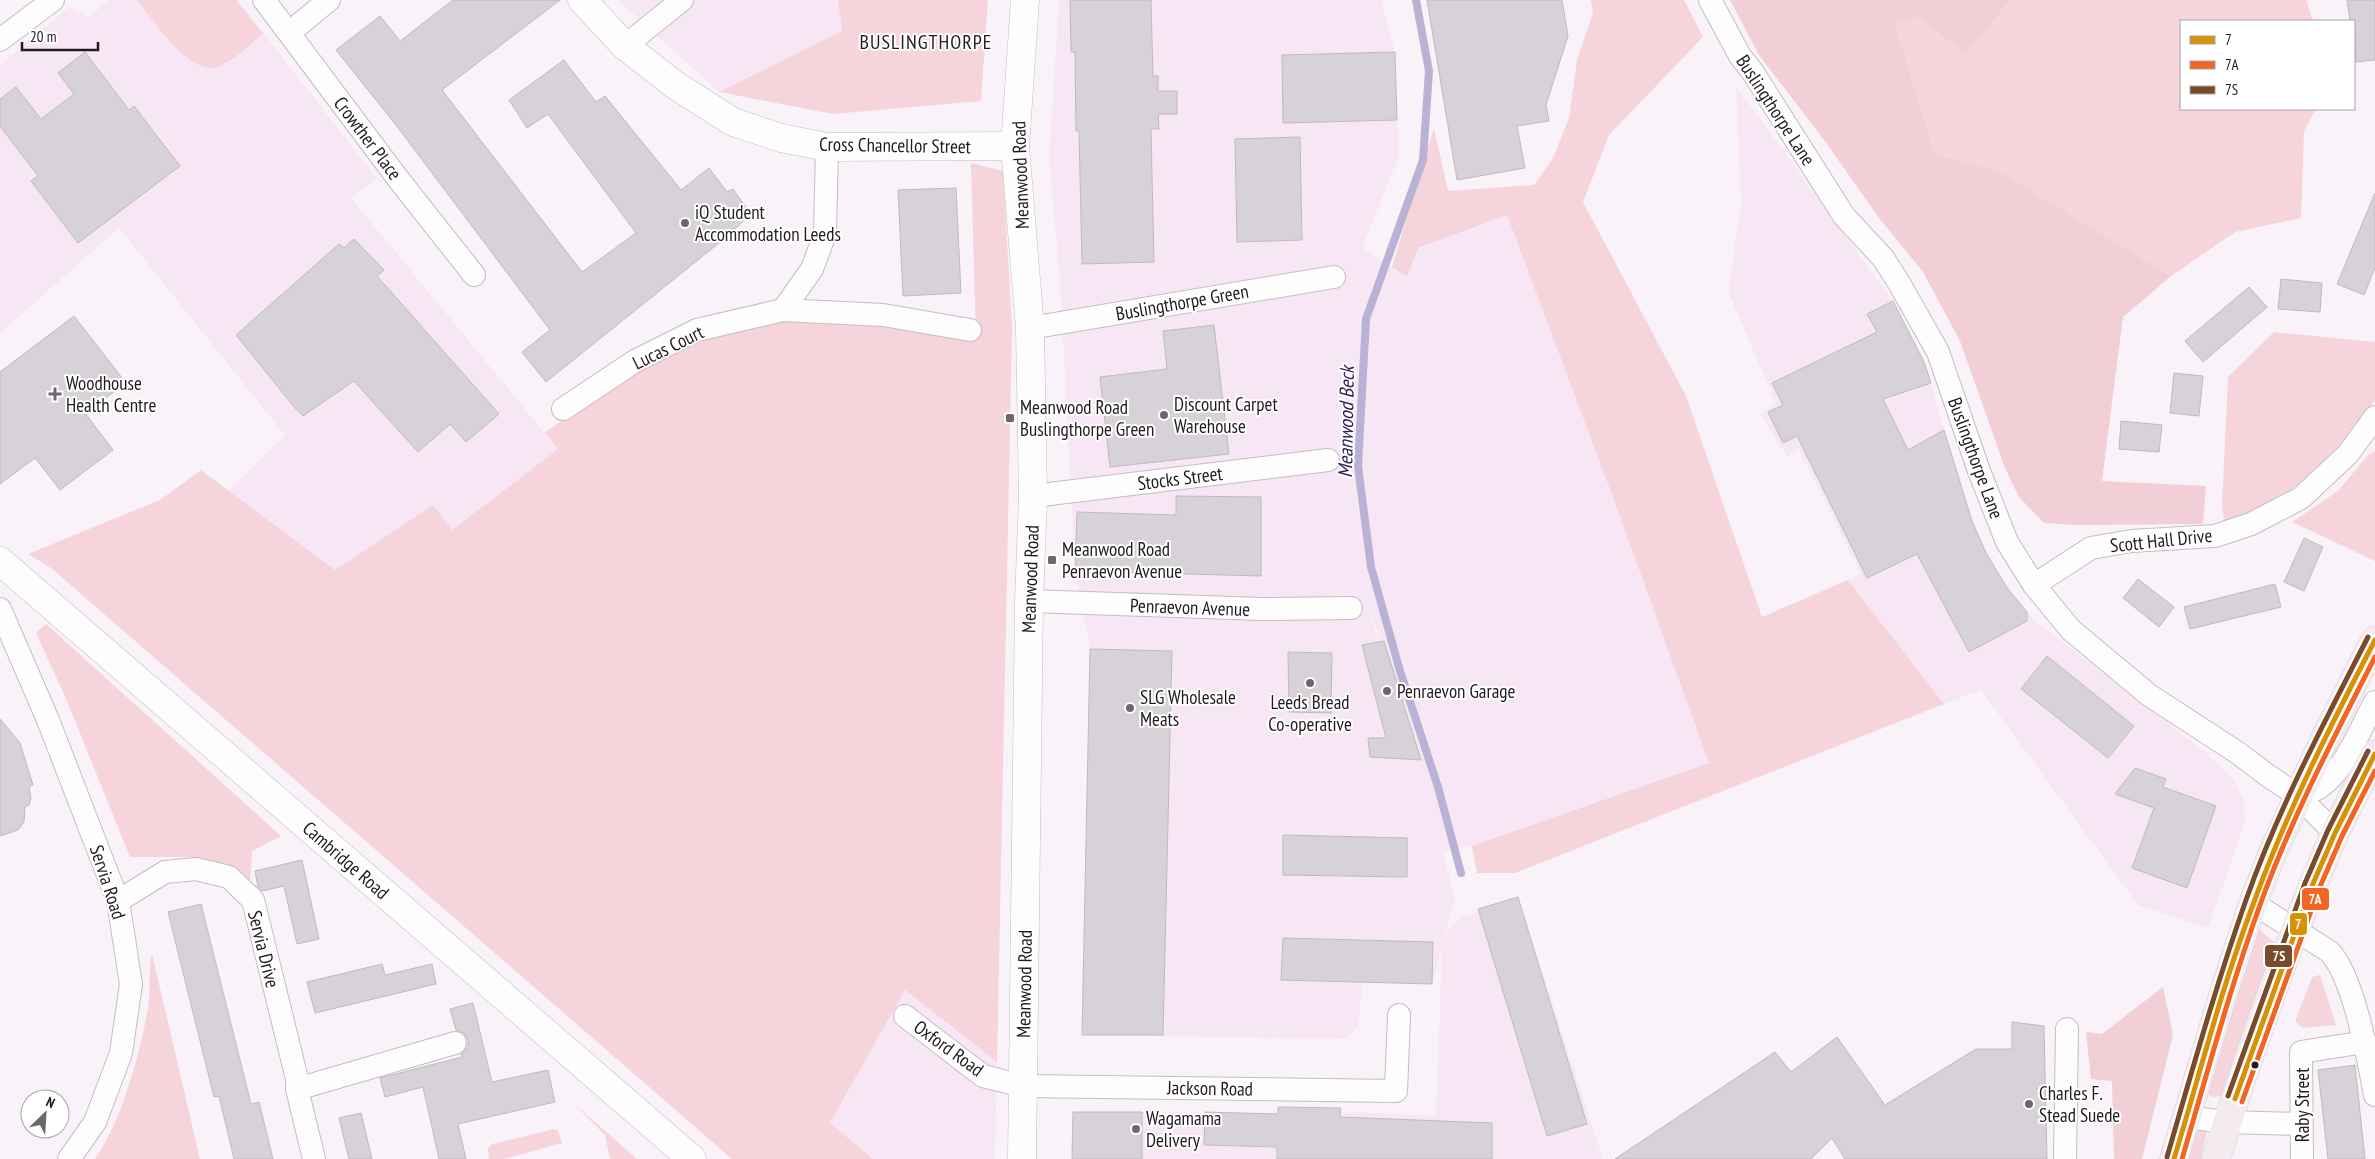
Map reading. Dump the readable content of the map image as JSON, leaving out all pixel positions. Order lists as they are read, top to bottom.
{
  "streets": {
    "street": [
      "Buslingthorpe Lane",
      "Crowther Place",
      "Cross Chancellor Street",
      "Meanwood Road",
      "Buslingthorpe Green",
      "Lucas Court",
      "Stocks Street",
      "Scott Hall Drive",
      "Penraevon Avenue",
      "Cambridge Road",
      "Servia Road",
      "Servia Drive",
      "Oxford Road",
      "Jackson Road",
      "Raby Street"
    ]
  },
  "crossings": [
    ["Buslingthorpe Lane", "Scott Hall Drive"],
    ["Cross Chancellor Street", "Meanwood Road"],
    ["Meanwood Road", "Buslingthorpe Green"],
    ["Meanwood Road", "Stocks Street"],
    ["Meanwood Road", "Penraevon Avenue"],
    ["Meanwood Road", "Oxford Road"],
    ["Meanwood Road", "Jackson Road"],
    ["Servia Road", "Servia Drive"],
    ["Oxford Road", "Jackson Road"]
  ],
  "districts": ["BUSLINGTHORPE"],
  "water": ["Meanwood Beck"],
  "places": {
    "other": [
      "iQ Student Accommodation Leeds",
      "Discount Carpet Warehouse",
      "Leeds Bread Co-operative",
      "Penraevon Garage",
      "SLG Wholesale Meats",
      "Charles F. Stead Suede",
      "Wagamama Delivery"
    ],
    "health": ["Woodhouse Health Centre"],
    "transit": ["Meanwood Road Buslingthorpe Green", "Meanwood Road Penraevon Avenue"]
  },
  "lines": ["transit line 7S", "transit line 7", "transit line 7A"],
  "legend": ["7", "7A", "7S"],
  "scale_bar": "20 m",
  "north": "top right"
}
